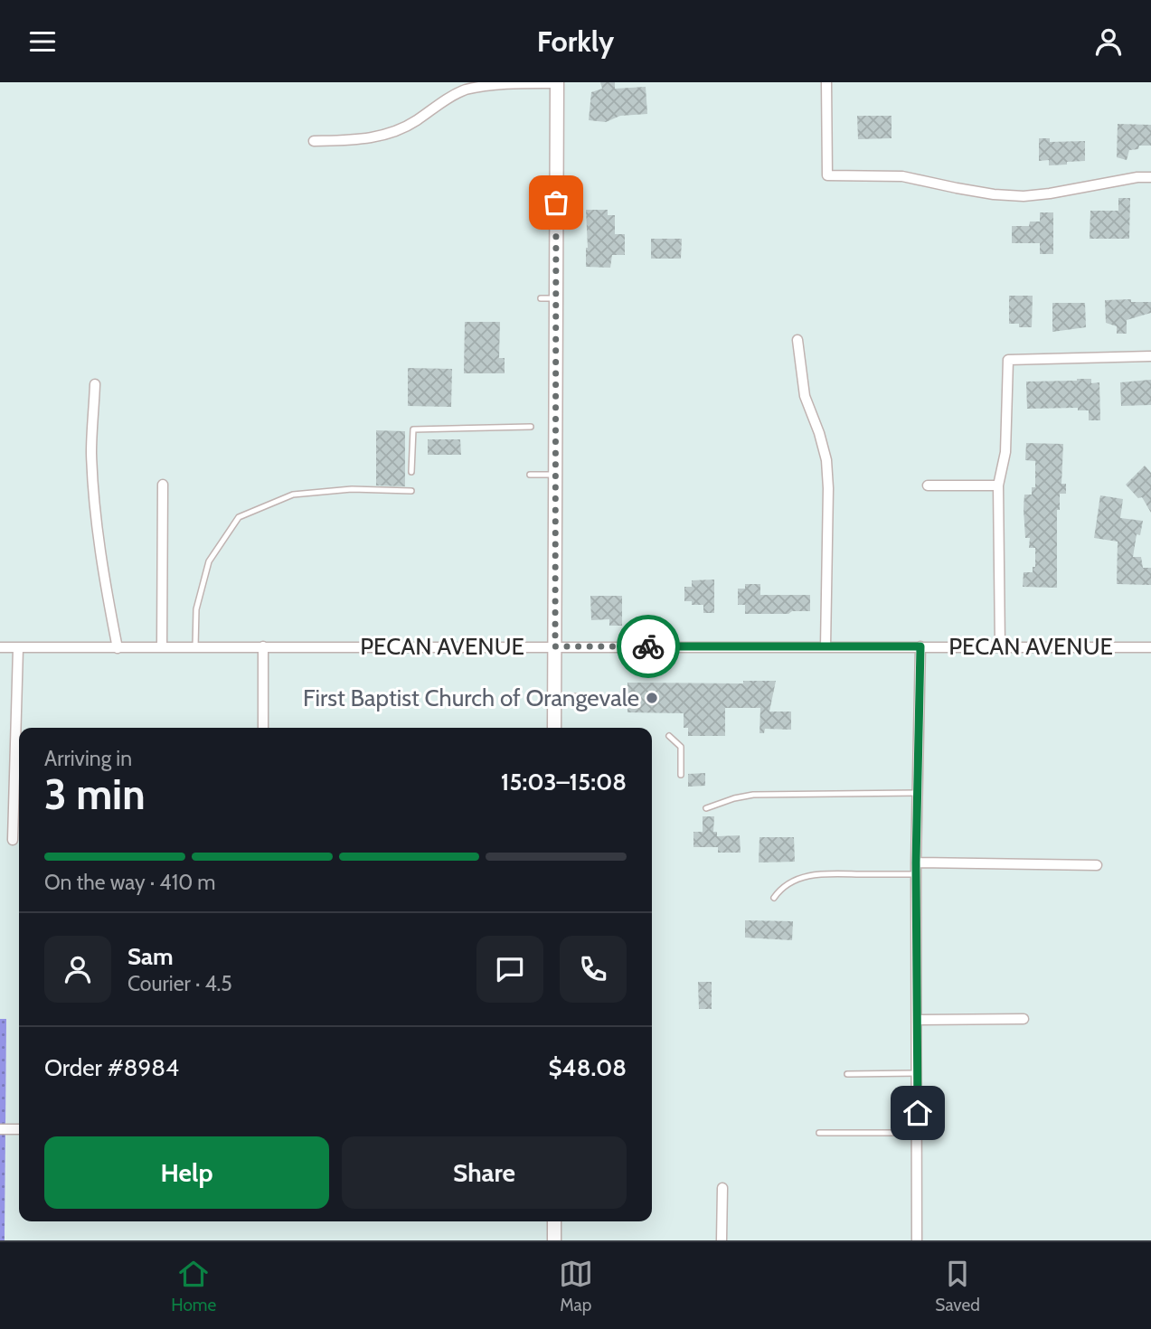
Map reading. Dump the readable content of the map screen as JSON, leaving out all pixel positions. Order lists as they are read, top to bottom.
{
  "streets": {
    "street": ["PECAN AVENUE"]
  },
  "places": ["First Baptist Church of Orangevale"],
  "page": {
    "header": "Forkly",
    "heading": ["3 min", "Arriving in", "15:03–15:08"],
    "panel": [
      "Sam",
      "Courier · 4.5",
      "Order #8984",
      "$48.08"
    ],
    "bar": "On the way · 410 m",
    "buttons": ["Help", "Share"],
    "tabs": ["Home", "Map", "Saved"]
  }
}
